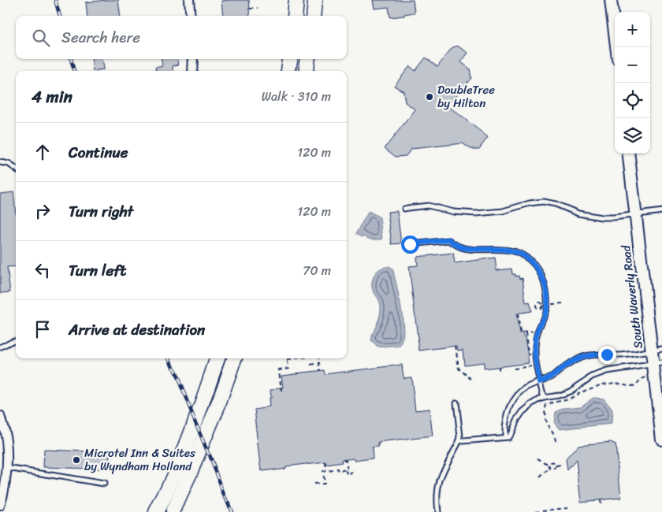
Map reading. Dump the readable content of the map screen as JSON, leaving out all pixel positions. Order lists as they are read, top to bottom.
{
  "streets": {
    "main road": ["South Waverly Road"]
  },
  "places": ["DoubleTree by Hilton", "Microtel Inn & Suites by Wyndham Holland"],
  "page": {
    "map_buttons": ["+", "−"],
    "search": "Search here",
    "heading": ["4 min", "Walk · 310 m"],
    "list": [
      ["Continue", "120 m"],
      ["Turn right", "120 m"],
      ["Turn left", "70 m"],
      "Arrive at destination"
    ]
  }
}
